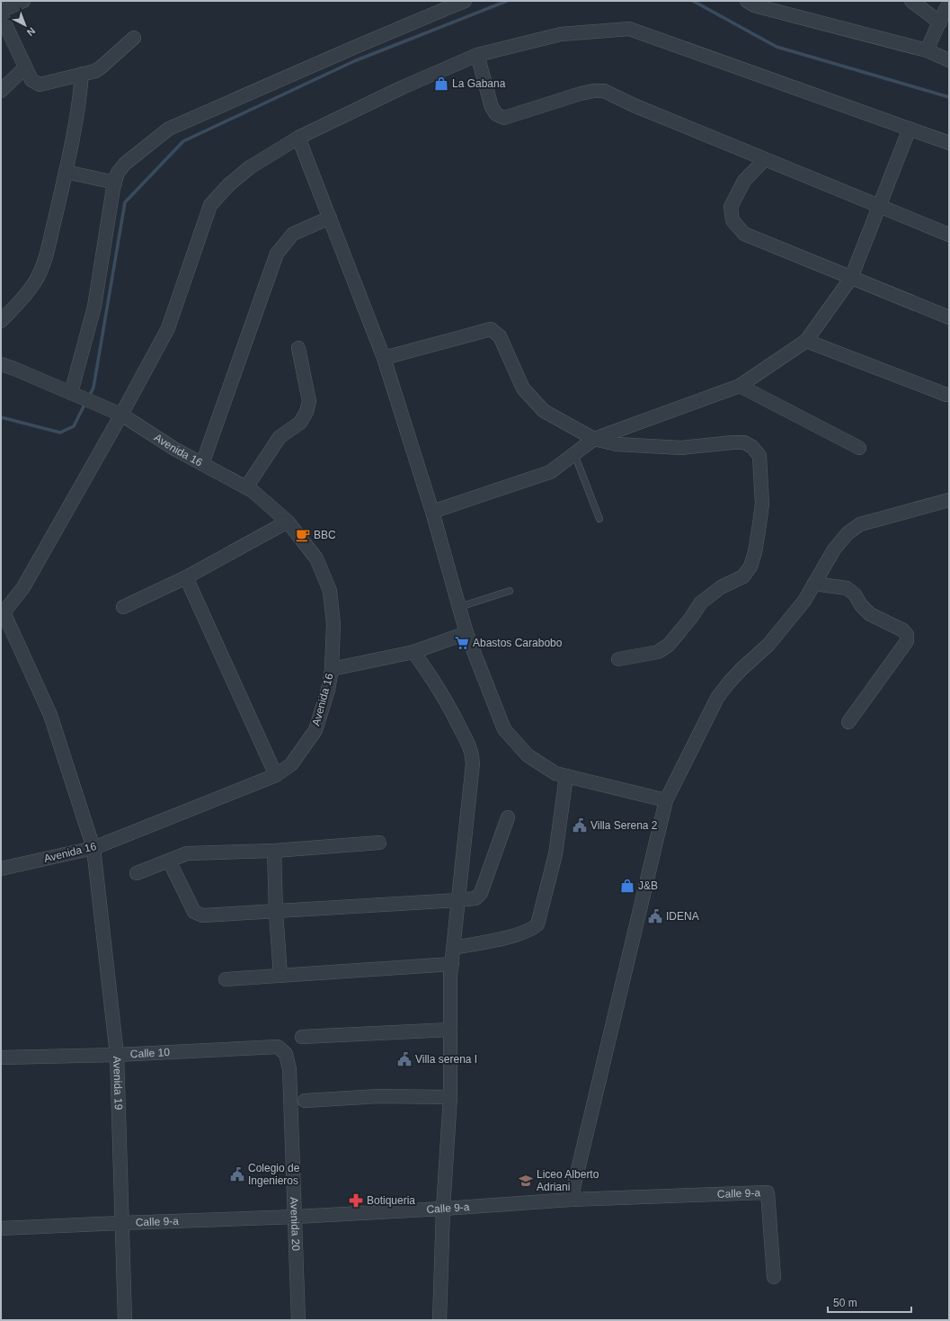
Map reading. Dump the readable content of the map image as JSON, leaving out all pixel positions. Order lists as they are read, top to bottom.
{
  "streets": {
    "street": [
      "Avenida 16",
      "Calle 10",
      "Avenida 19",
      "Calle 9-a",
      "Avenida 20"
    ]
  },
  "crossings": [
    ["Avenida 16", "Avenida 19"],
    ["Calle 10", "Avenida 19"],
    ["Calle 10", "Avenida 20"],
    ["Avenida 19", "Calle 9-a"],
    ["Calle 9-a", "Avenida 20"]
  ],
  "places": {
    "shop": ["La Gabana", "J&B"],
    "cafe": ["BBC"],
    "supermarket": ["Abastos Carabobo"],
    "public building": [
      "Villa Serena 2",
      "IDENA",
      "Villa serena I",
      "Colegio de Ingenieros"
    ],
    "school or university": ["Liceo Alberto Adriani"],
    "pharmacy": ["Botiqueria"]
  },
  "scale_bar": "50 m",
  "north": "bottom right"
}
